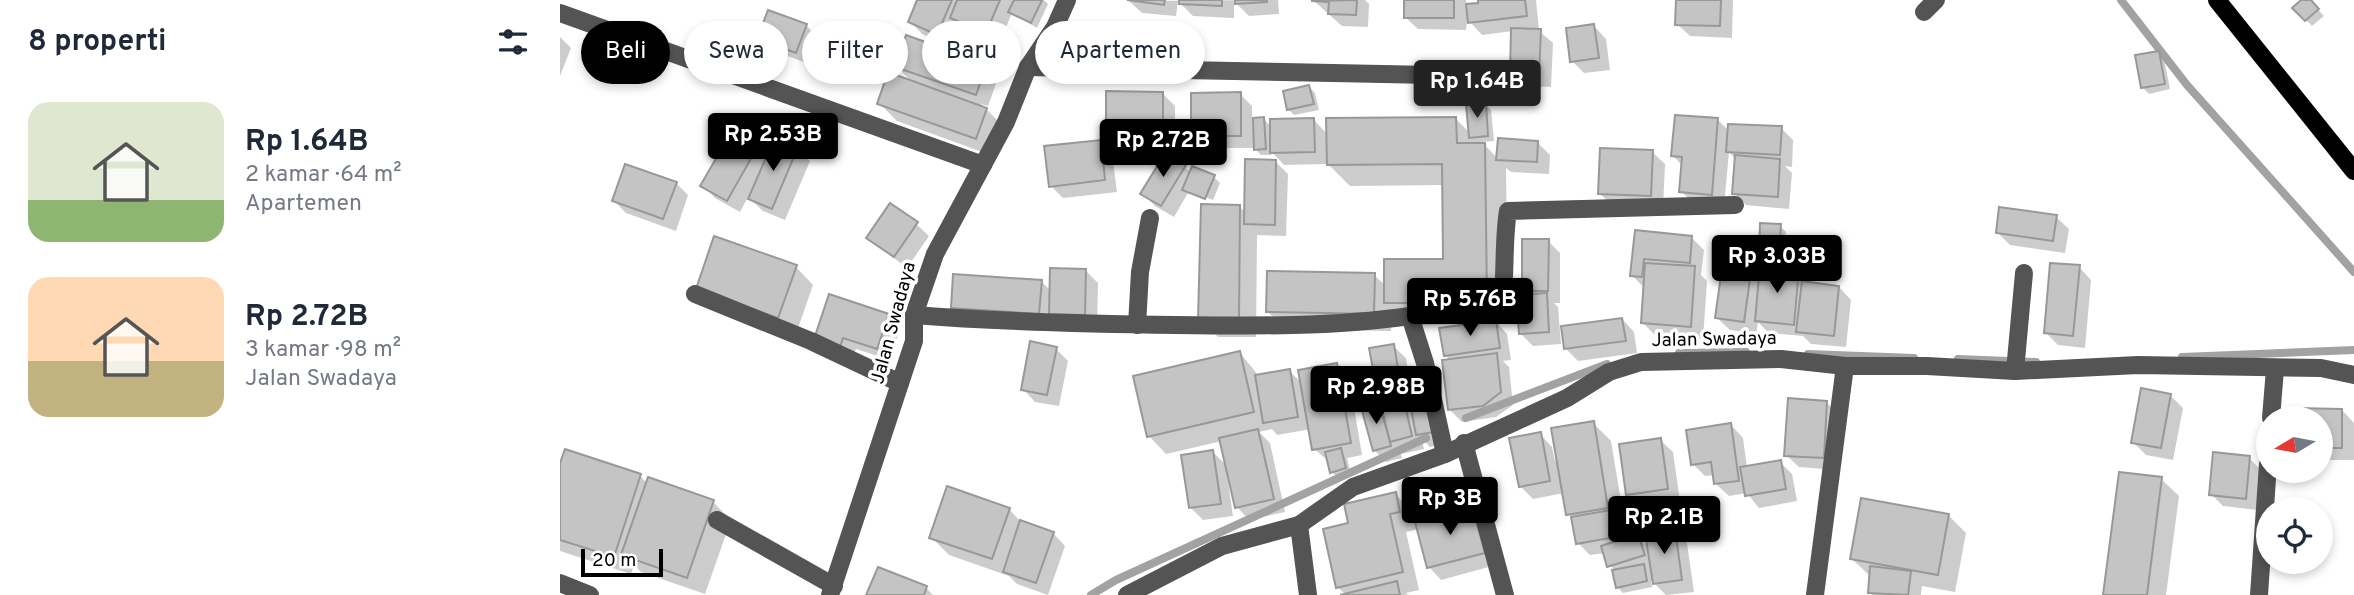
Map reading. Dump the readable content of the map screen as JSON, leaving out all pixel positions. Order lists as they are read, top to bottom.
{
  "streets": {
    "street": ["Jalan Swadaya"]
  },
  "scale_bar": "20 m",
  "north": "left",
  "page": {
    "heading": "8 properti",
    "chip": [
      "Beli",
      "Sewa",
      "Filter",
      "Baru",
      "Apartemen"
    ],
    "price": [
      "Rp 1.64B",
      "Rp 2.53B",
      "Rp 2.72B",
      "Rp 3.03B",
      "Rp 5.76B",
      "Rp 2.98B",
      "Rp 3B",
      "Rp 2.1B"
    ],
    "list": [
      {
        "name": "Rp 1.64B",
        "note": "2 kamar · 64 m² · Apartemen"
      },
      {
        "name": "Rp 2.72B",
        "note": "3 kamar · 98 m² · Jalan Swadaya"
      }
    ],
    "scale": "20 m"
  }
}
